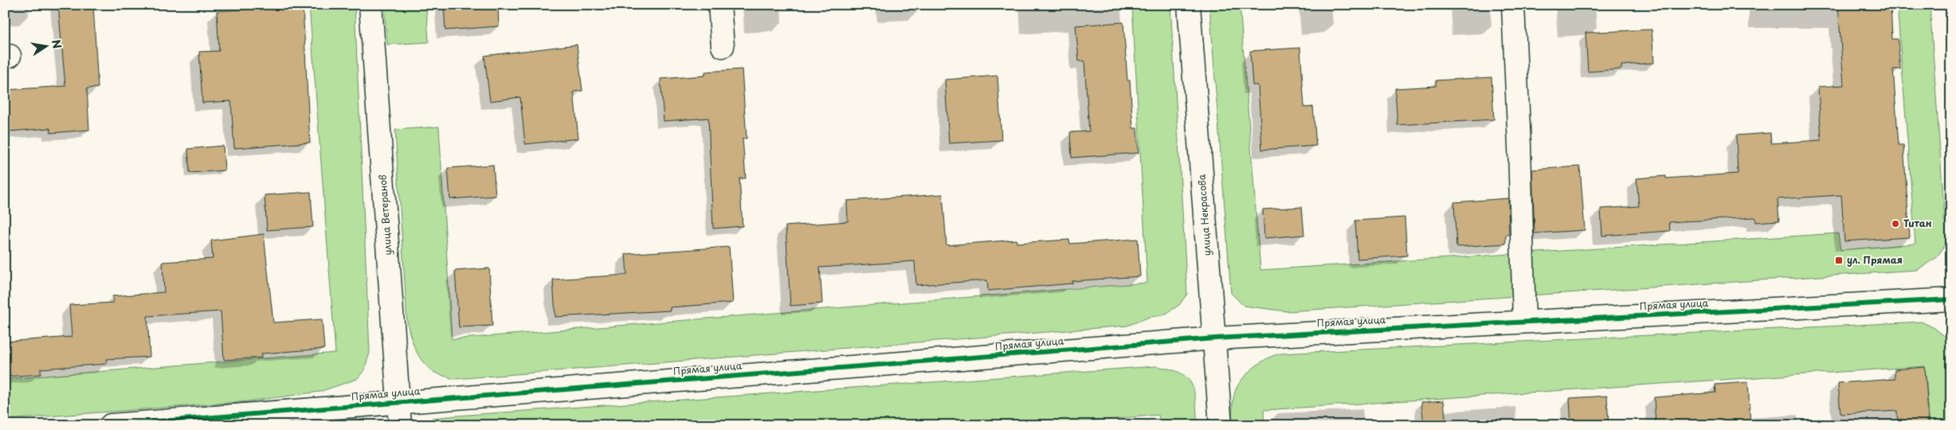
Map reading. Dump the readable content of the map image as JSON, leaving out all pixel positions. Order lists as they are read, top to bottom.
{
  "streets": {
    "street": ["улица Ветеранов", "улица Некрасова", "Прямая улица"]
  },
  "crossings": [
    ["улица Ветеранов", "Прямая улица"],
    ["улица Некрасова", "Прямая улица"]
  ],
  "places": {
    "other": ["Титан"],
    "transit": ["ул. Прямая"]
  },
  "north": "right"
}
